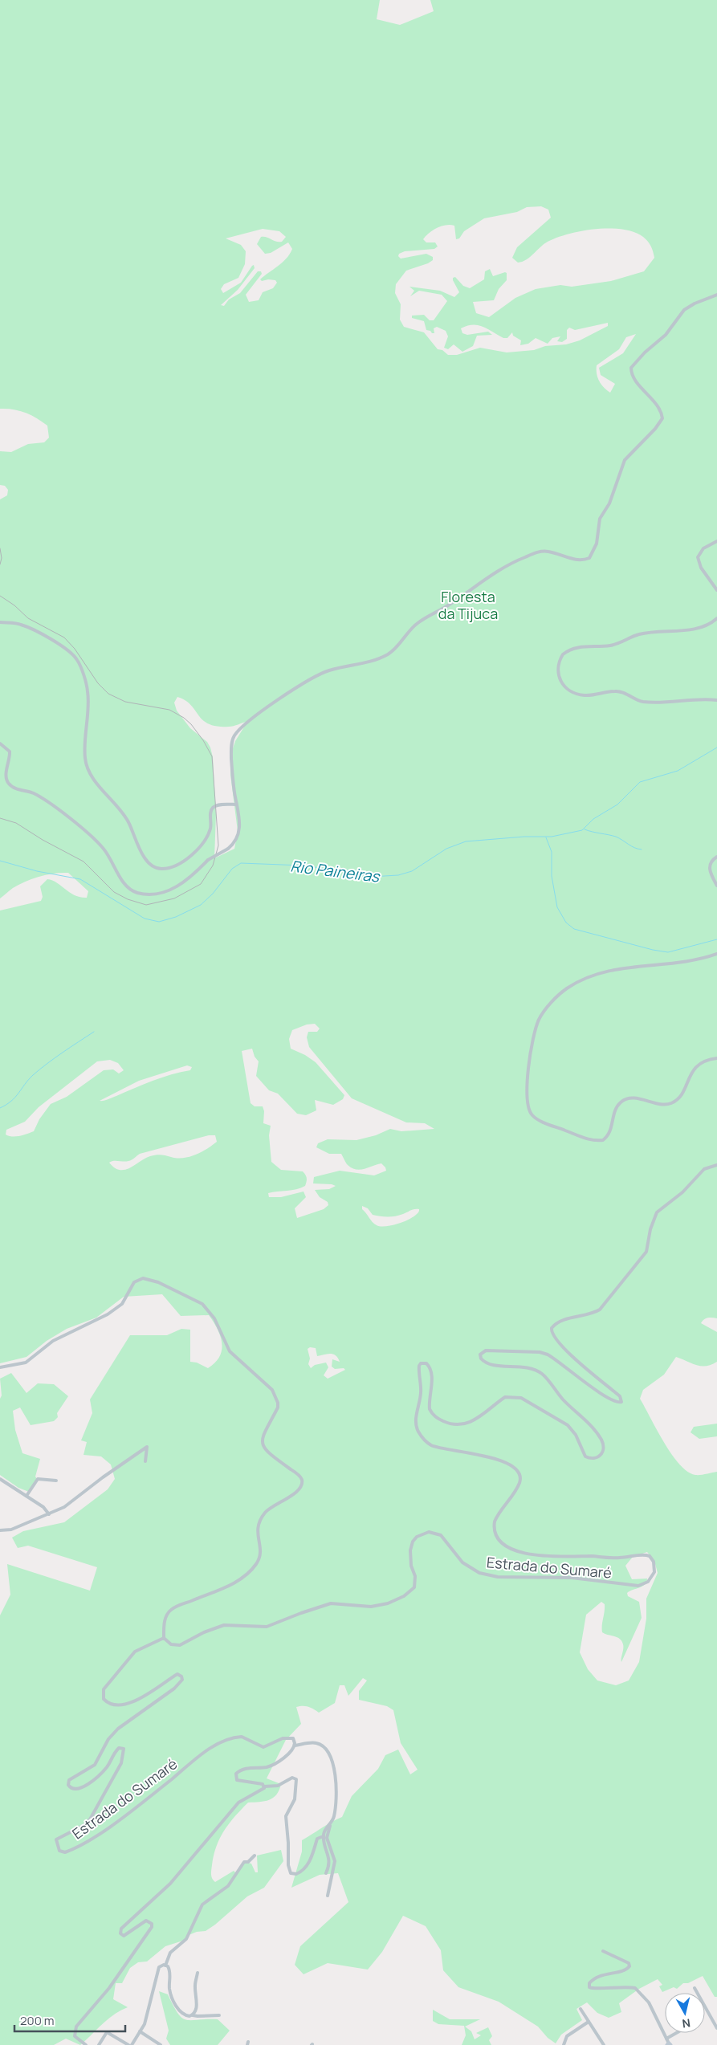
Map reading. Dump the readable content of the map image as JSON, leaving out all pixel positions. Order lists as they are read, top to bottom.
{
  "streets": {
    "street": ["Estrada do Sumaré"]
  },
  "water": ["Rio Paineiras"],
  "parks": ["Floresta da Tijuca"],
  "scale_bar": "200 m",
  "north": "bottom"
}
